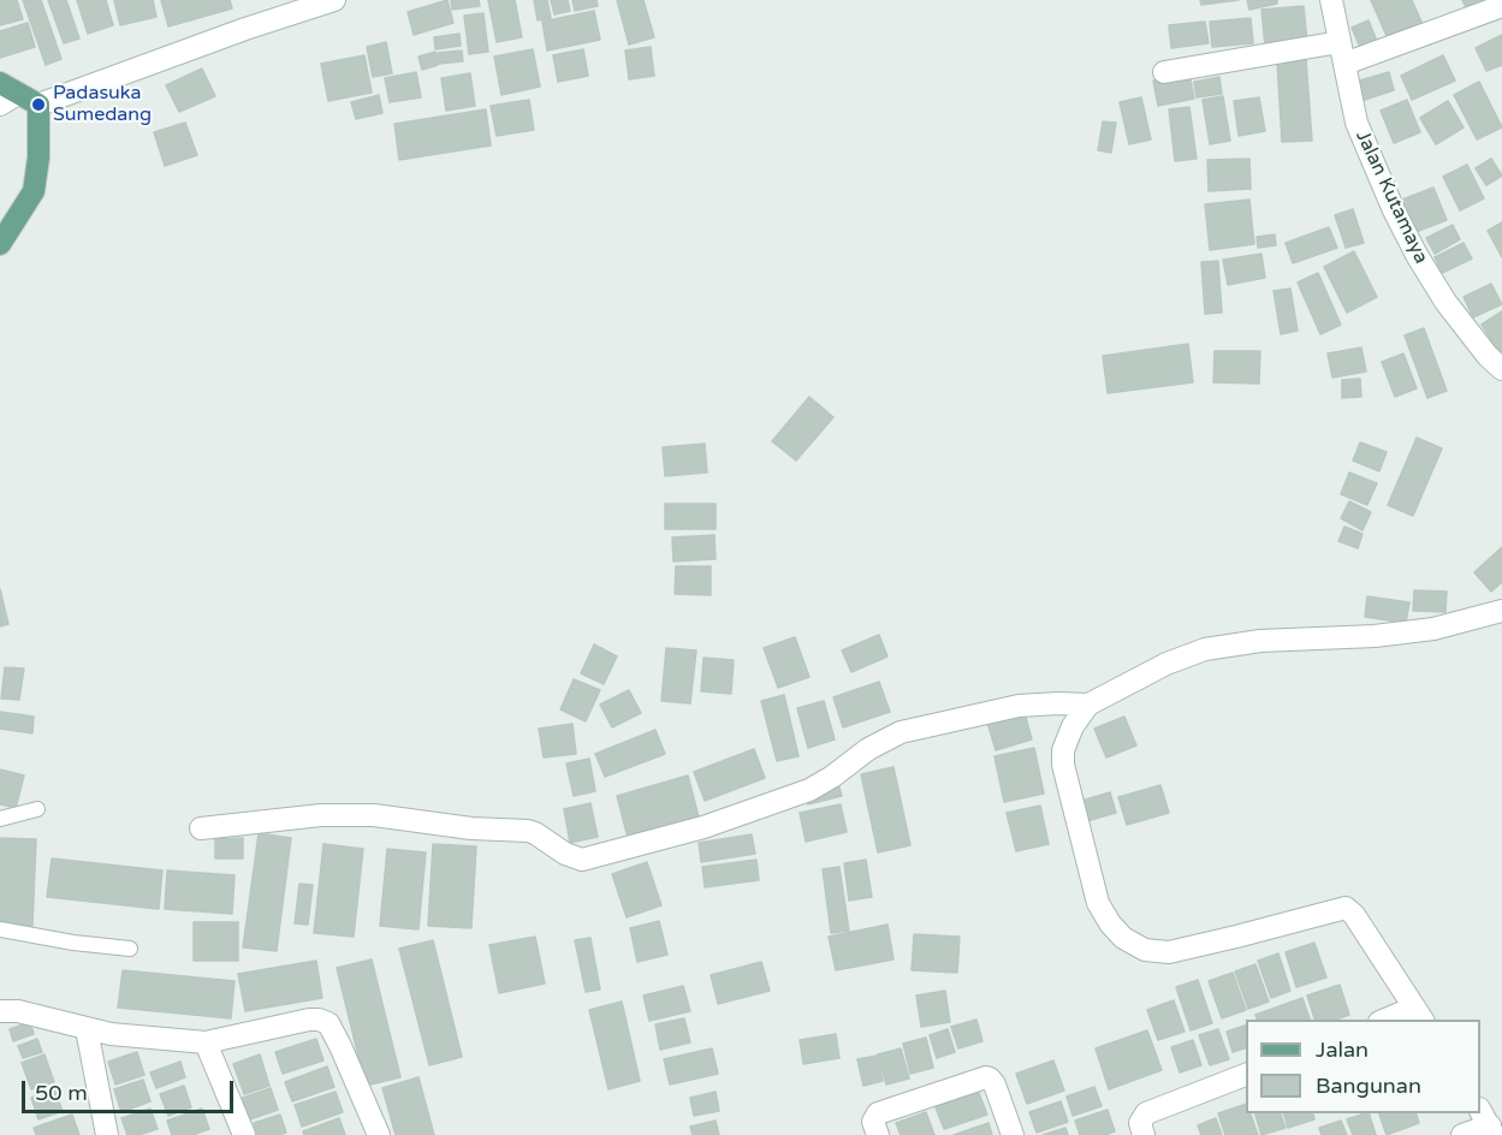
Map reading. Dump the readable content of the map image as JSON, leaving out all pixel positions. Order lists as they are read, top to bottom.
{
  "streets": {
    "street": ["Jalan Kutamaya"]
  },
  "places": ["Padasuka Sumedang"],
  "legend": ["Jalan", "Bangunan"],
  "scale_bar": "50 m"
}
